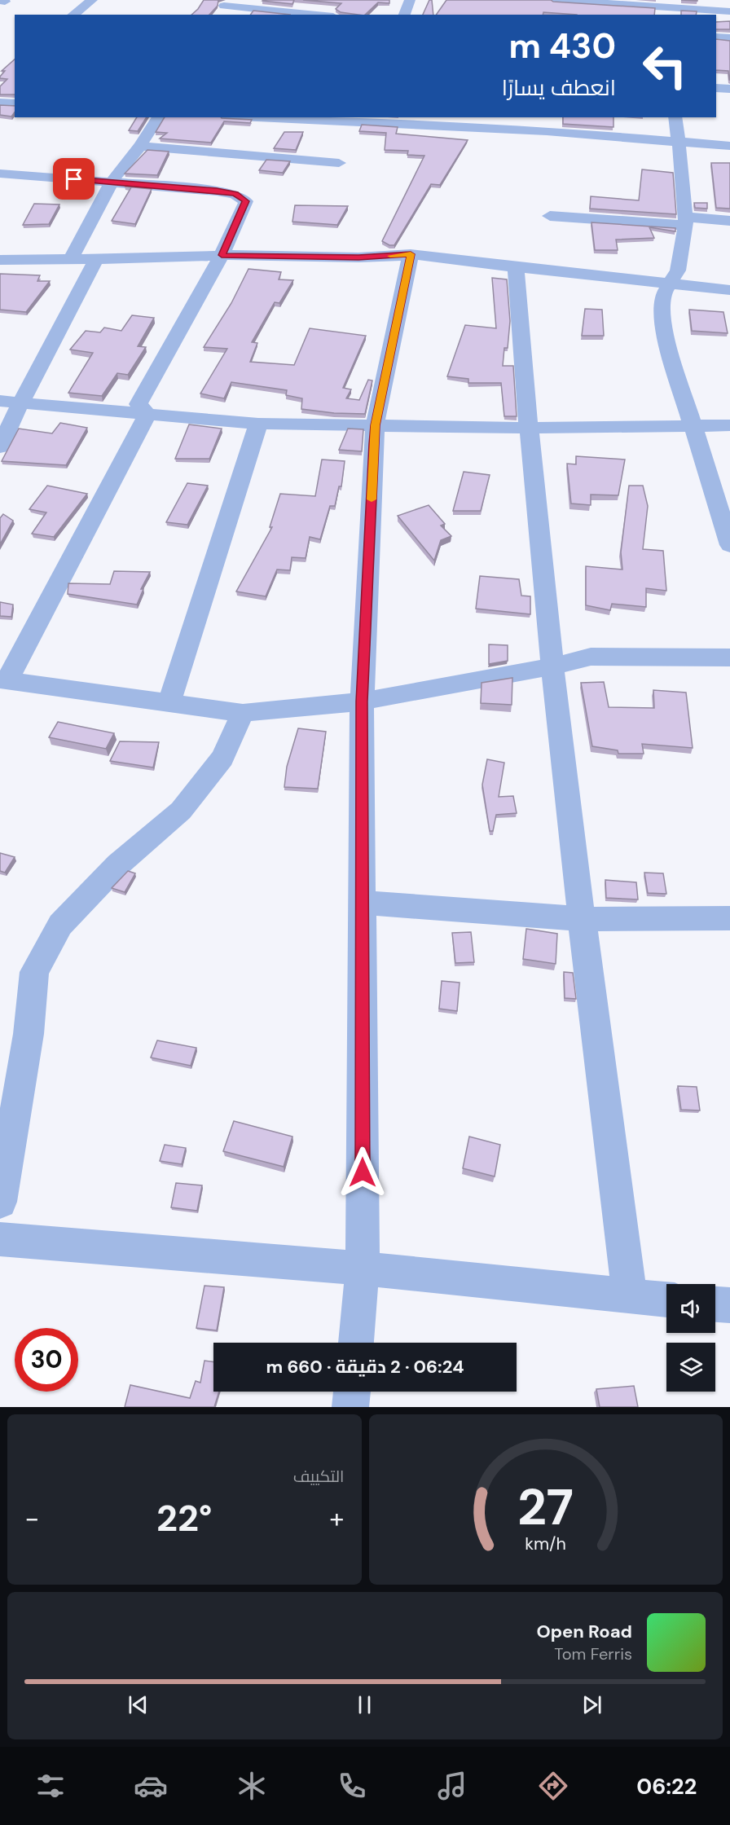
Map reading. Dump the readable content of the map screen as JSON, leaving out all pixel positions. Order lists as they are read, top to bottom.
{
  "page": {
    "turn": ["430 m", "انعطف يسارًا"],
    "limit": "30",
    "trip": "06:24 · 2 دقيقة · 660 m",
    "tile": "التكييف",
    "heat": ["−", "22°", "+"],
    "song": ["Open Road", "Tom Ferris"],
    "tabs": "06:22",
    "gauge": ["27", "km/h"]
  }
}
